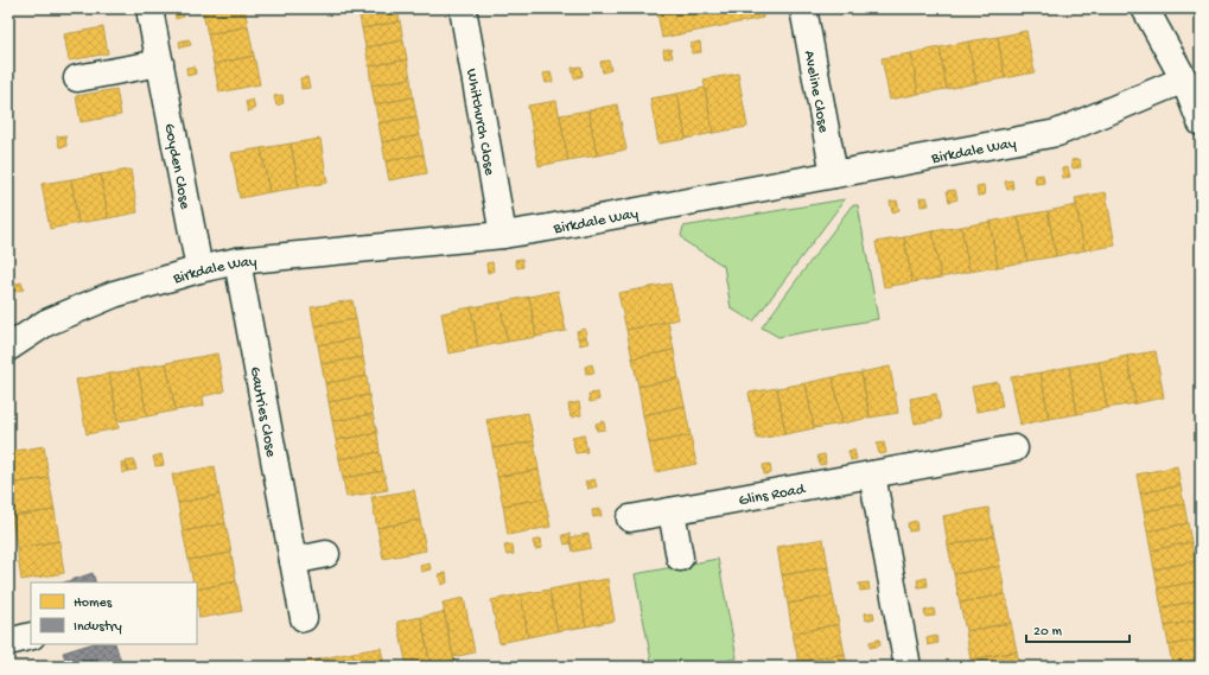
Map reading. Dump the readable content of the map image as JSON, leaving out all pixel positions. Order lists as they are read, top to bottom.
{
  "streets": {
    "street": [
      "Aveline Close",
      "Whitchurch Close",
      "Birkdale Way",
      "Goyden Close",
      "Gautries Close",
      "Glins Road"
    ]
  },
  "crossings": [
    ["Aveline Close", "Birkdale Way"],
    ["Whitchurch Close", "Birkdale Way"],
    ["Birkdale Way", "Goyden Close"],
    ["Birkdale Way", "Gautries Close"]
  ],
  "legend": ["Homes", "Industry"],
  "scale_bar": "20 m"
}
